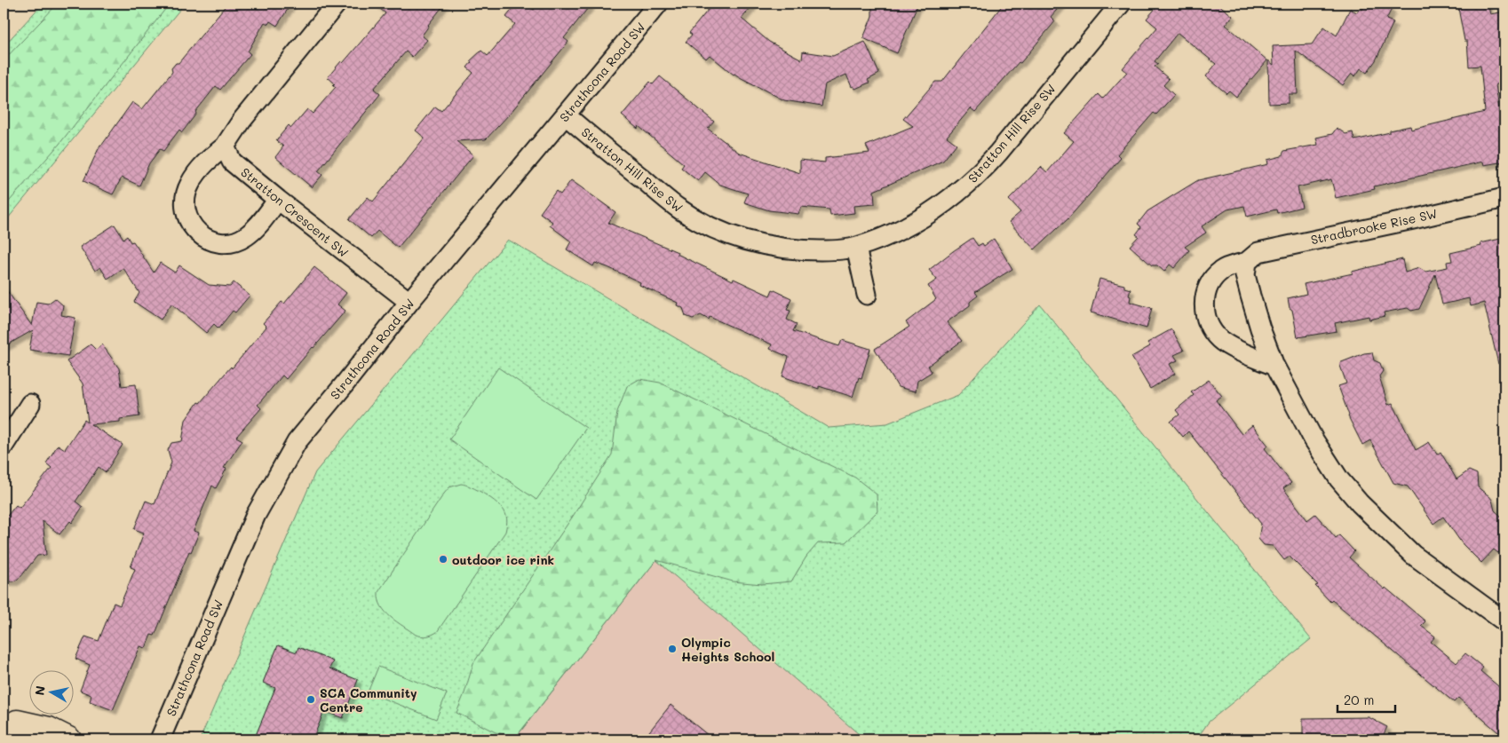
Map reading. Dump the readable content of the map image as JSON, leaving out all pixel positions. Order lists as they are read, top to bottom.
{
  "streets": {
    "street": [
      "Strathcona Road SW",
      "Stratton Hill Rise SW",
      "Stratton Crescent SW",
      "Stradbrooke Rise SW"
    ]
  },
  "crossings": [
    ["Strathcona Road SW", "Stratton Hill Rise SW"],
    ["Strathcona Road SW", "Stratton Crescent SW"]
  ],
  "places": ["outdoor ice rink", "Olympic Heights School", "SCA Community Centre"],
  "scale_bar": "20 m",
  "north": "left"
}
